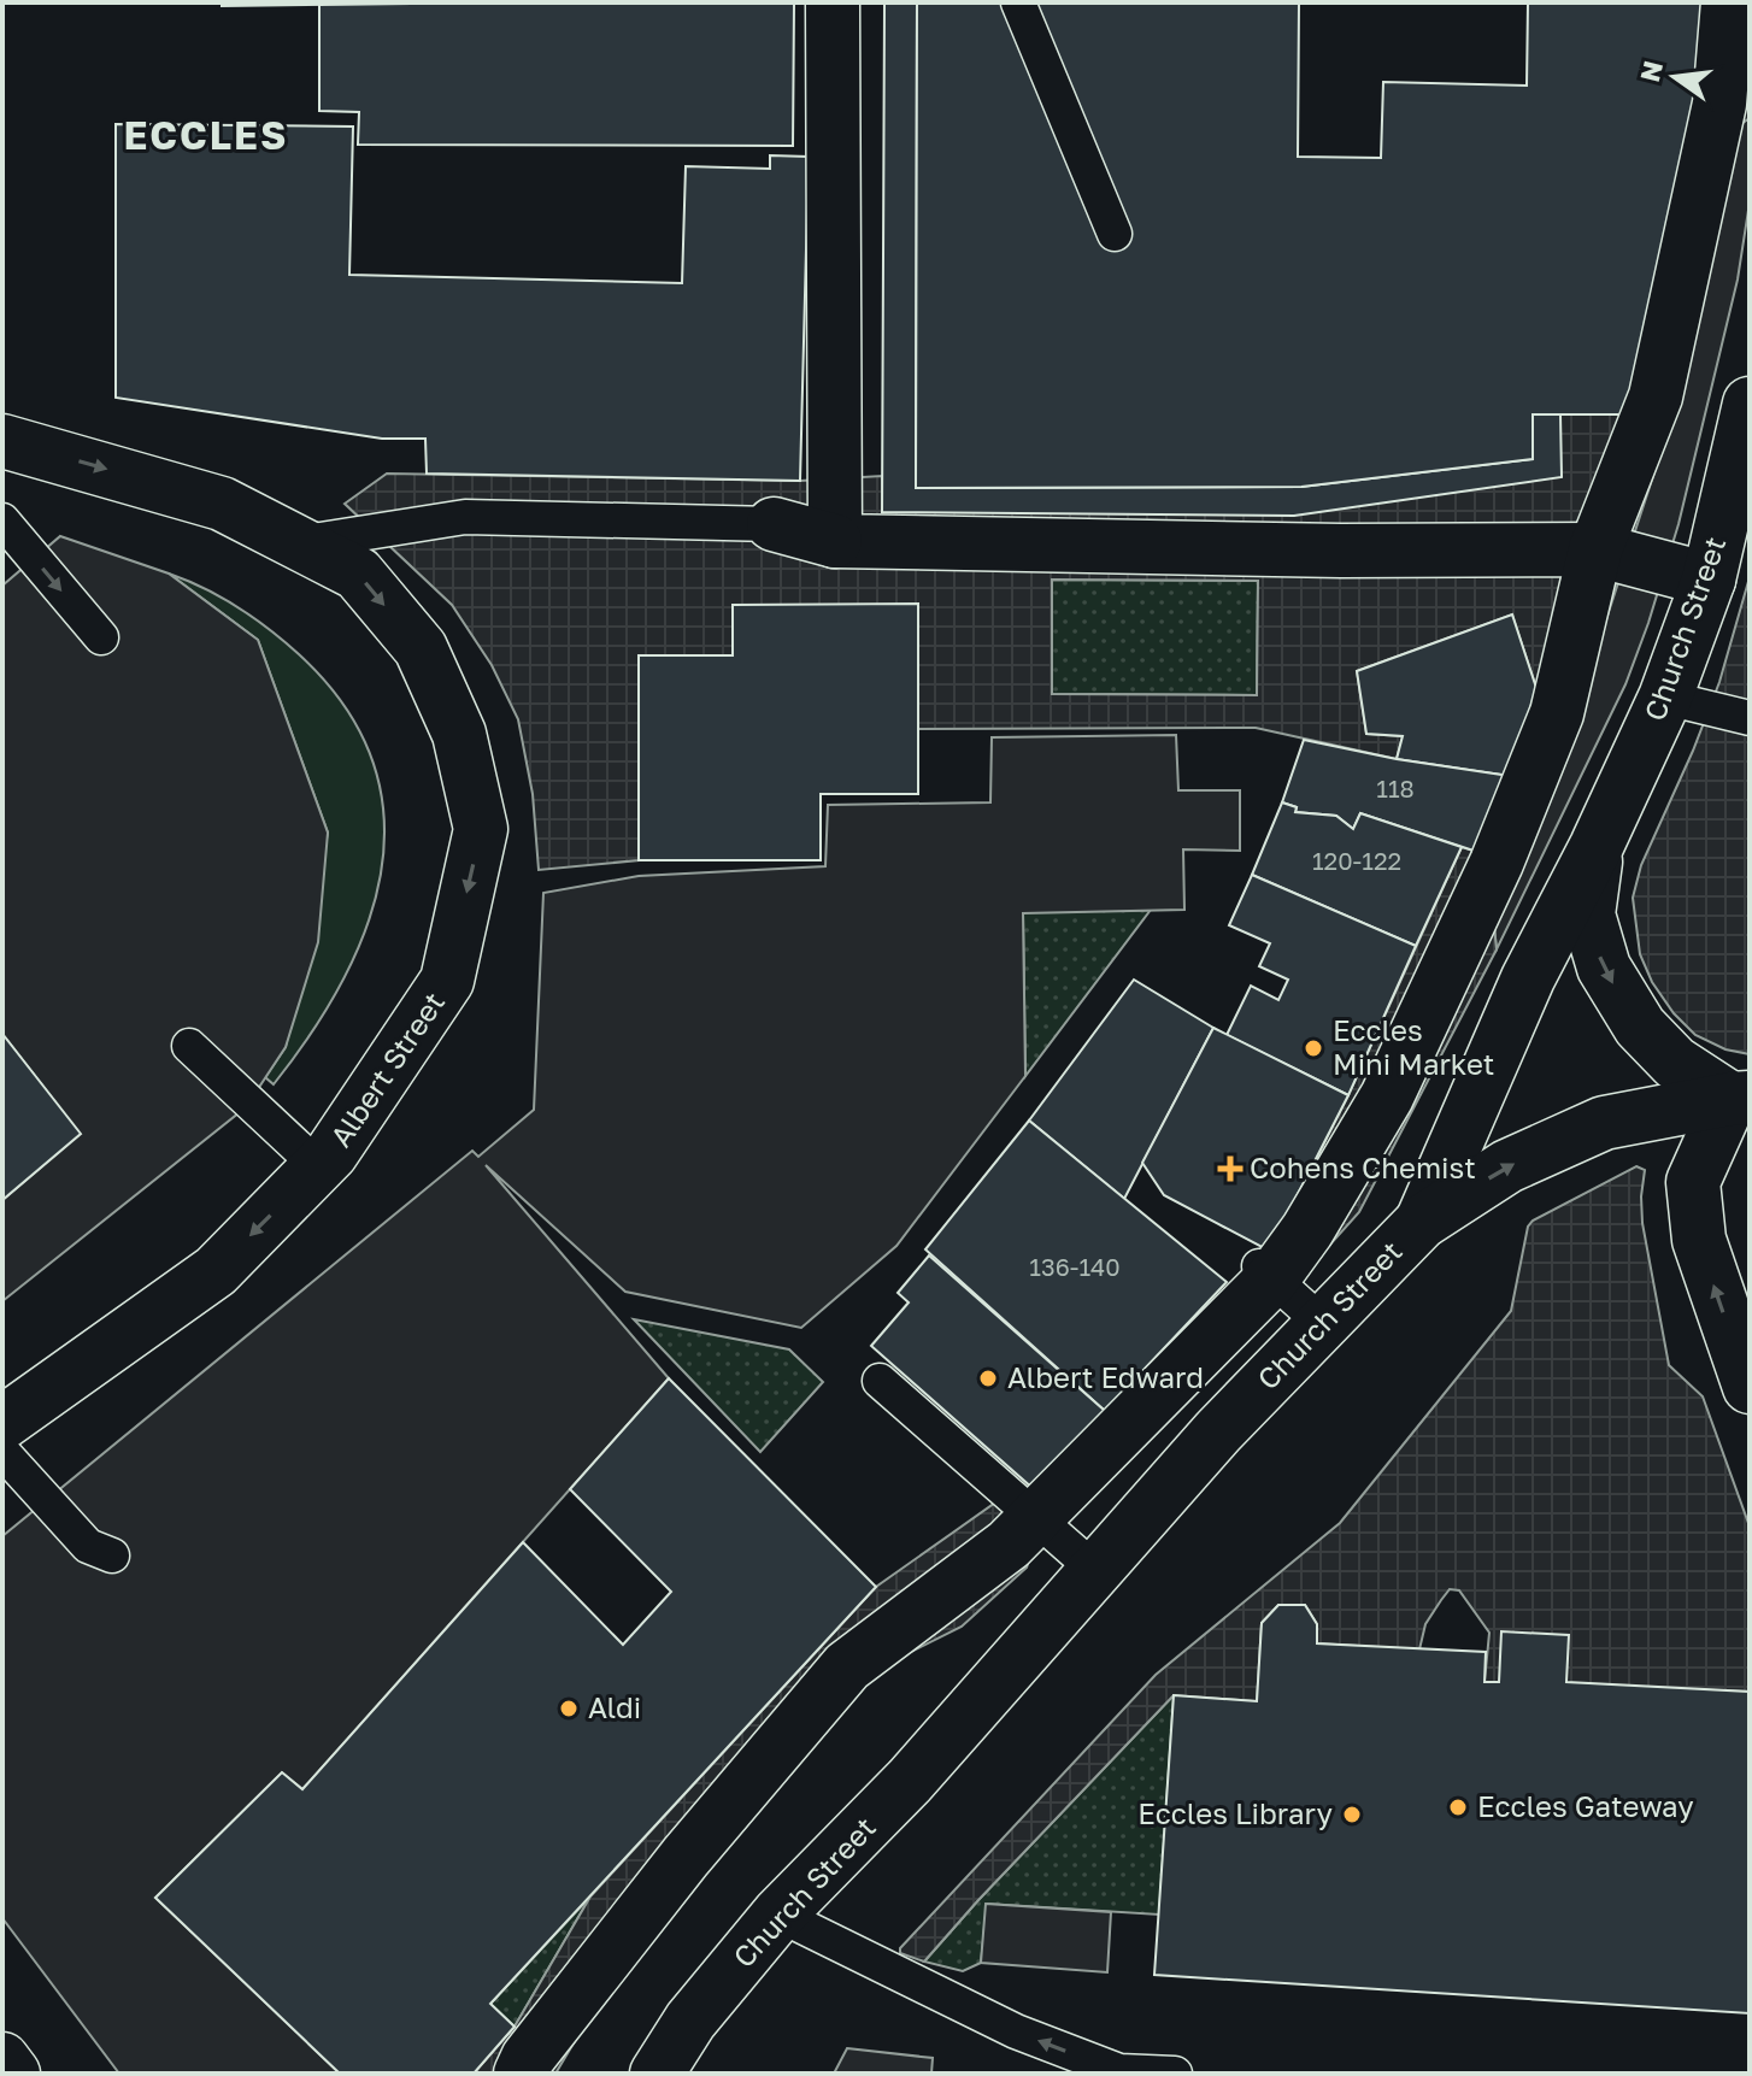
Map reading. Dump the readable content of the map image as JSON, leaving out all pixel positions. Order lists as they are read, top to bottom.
{
  "streets": {
    "street": ["Church Street", "Albert Street"]
  },
  "districts": ["ECCLES"],
  "places": {
    "other": [
      "Eccles Mini Market",
      "Albert Edward",
      "Aldi",
      "Eccles Gateway",
      "Eccles Library"
    ],
    "health": ["Cohens Chemist"]
  },
  "house_numbers": ["118", "120-122", "136-140"],
  "north": "left"
}
